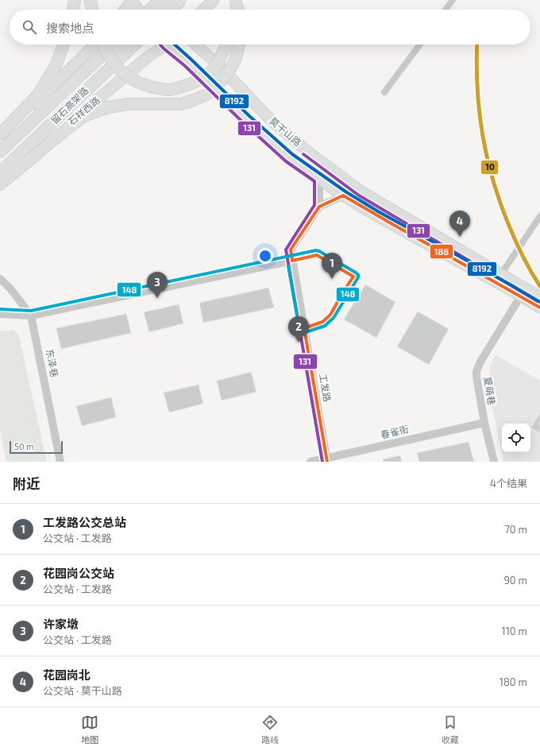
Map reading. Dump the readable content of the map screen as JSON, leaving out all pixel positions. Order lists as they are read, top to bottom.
{
  "streets": {
    "highway": ["留石高架路"],
    "main road": ["石祥西路", "莫干山路"],
    "street": [
      "东泽巷",
      "工发路",
      "夏萌巷",
      "春雀街"
    ]
  },
  "crossings": [
    ["莫干山路", "夏萌巷"],
    ["工发路", "春雀街"],
    ["夏萌巷", "春雀街"]
  ],
  "lines": [
    "transit line 10",
    "transit line 131",
    "transit line 8192",
    "transit line 188",
    "transit line 148"
  ],
  "scale_bar": "50 m",
  "page": {
    "search": "搜索地点",
    "pins": [
      "4",
      "1",
      "3",
      "2"
    ],
    "scale": "50 m",
    "heading": ["附近", "4个结果"],
    "list": [
      {
        "mark": "1",
        "name": "工发路公交总站",
        "note": "公交站 · 工发路",
        "value": "70 m"
      },
      {
        "mark": "2",
        "name": "花园岗公交站",
        "note": "公交站 · 工发路",
        "value": "90 m"
      },
      {
        "mark": "3",
        "name": "许家墩",
        "note": "公交站 · 工发路",
        "value": "110 m"
      },
      {
        "mark": "4",
        "name": "花园岗北",
        "note": "公交站 · 莫干山路",
        "value": "180 m"
      }
    ],
    "nav": ["地图", "路线", "收藏"]
  }
}
